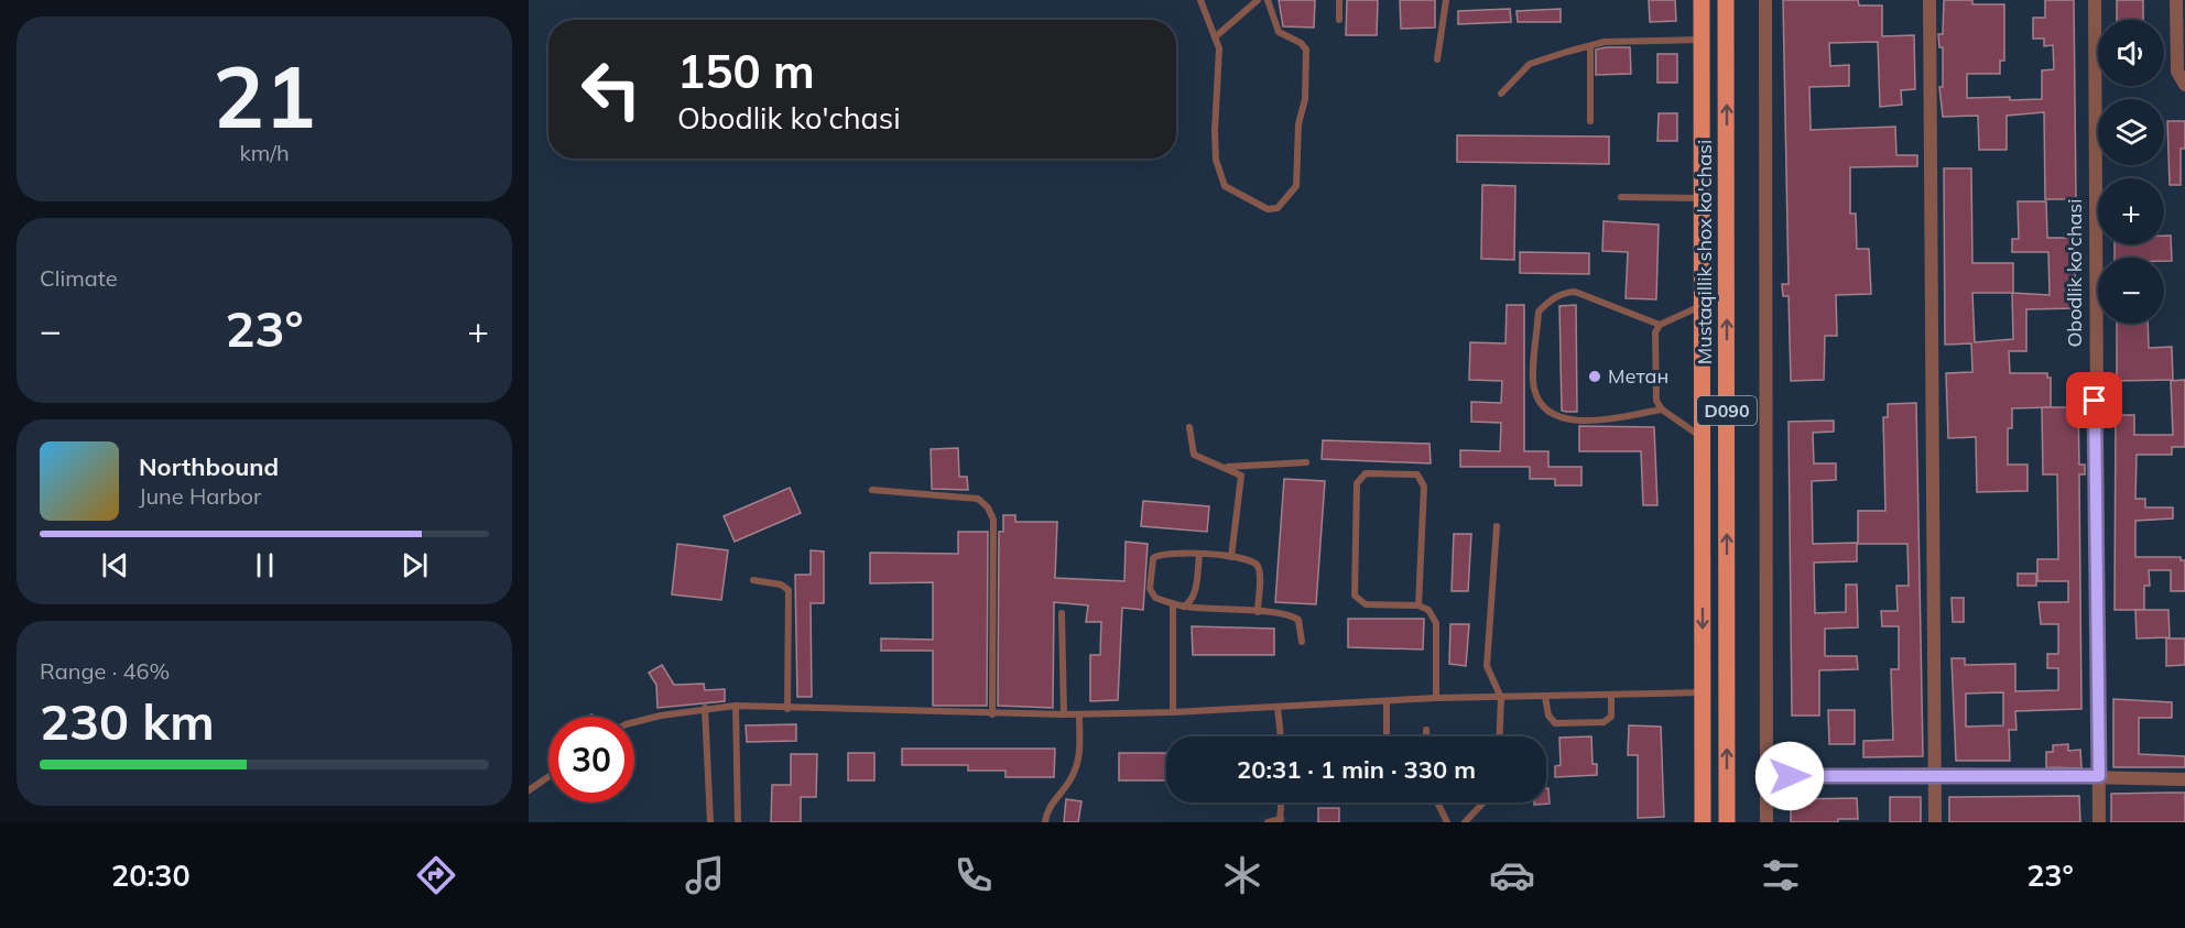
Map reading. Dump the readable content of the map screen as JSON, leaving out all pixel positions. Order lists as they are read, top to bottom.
{
  "streets": {
    "main road": ["Mustaqillik shox ko'chasi", "D090"],
    "street": ["Obodlik ko'chasi"]
  },
  "places": ["Метан"],
  "page": {
    "tile": [
      ["21", "km/h"],
      "Climate",
      ["Range · 46%", "230 km"]
    ],
    "map_buttons": ["+", "−"],
    "turn": ["150 m", "Obodlik ko'chasi"],
    "heat": ["−", "23°", "+"],
    "song": ["Northbound", "June Harbor"],
    "limit": "30",
    "trip": "20:31 · 1 min · 330 m",
    "tabs": ["20:30", "23°"]
  }
}
